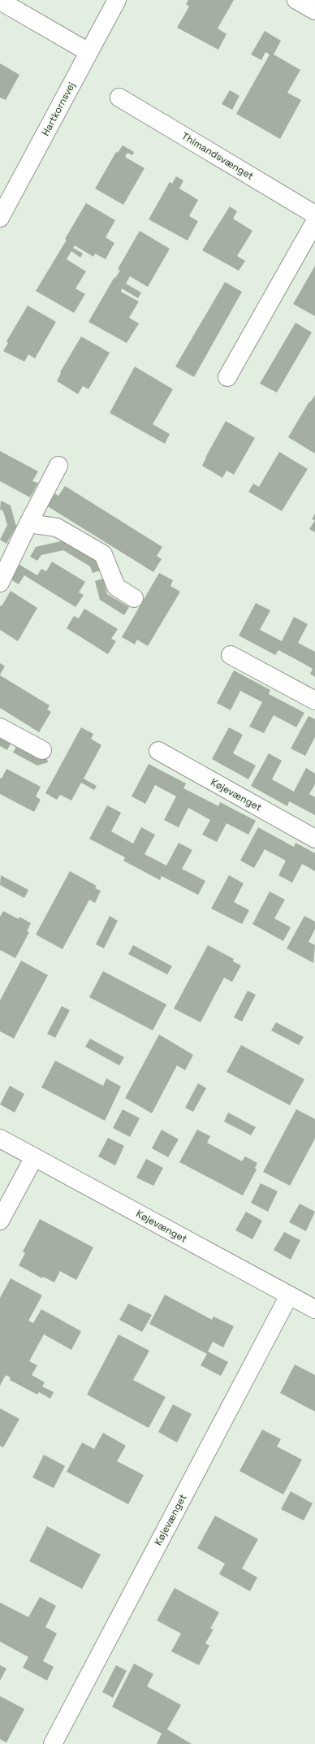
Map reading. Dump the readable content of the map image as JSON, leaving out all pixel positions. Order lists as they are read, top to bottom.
{
  "streets": {
    "street": ["Hartkornsvej", "Thimandsvænget", "Køjevænget"]
  }
}
